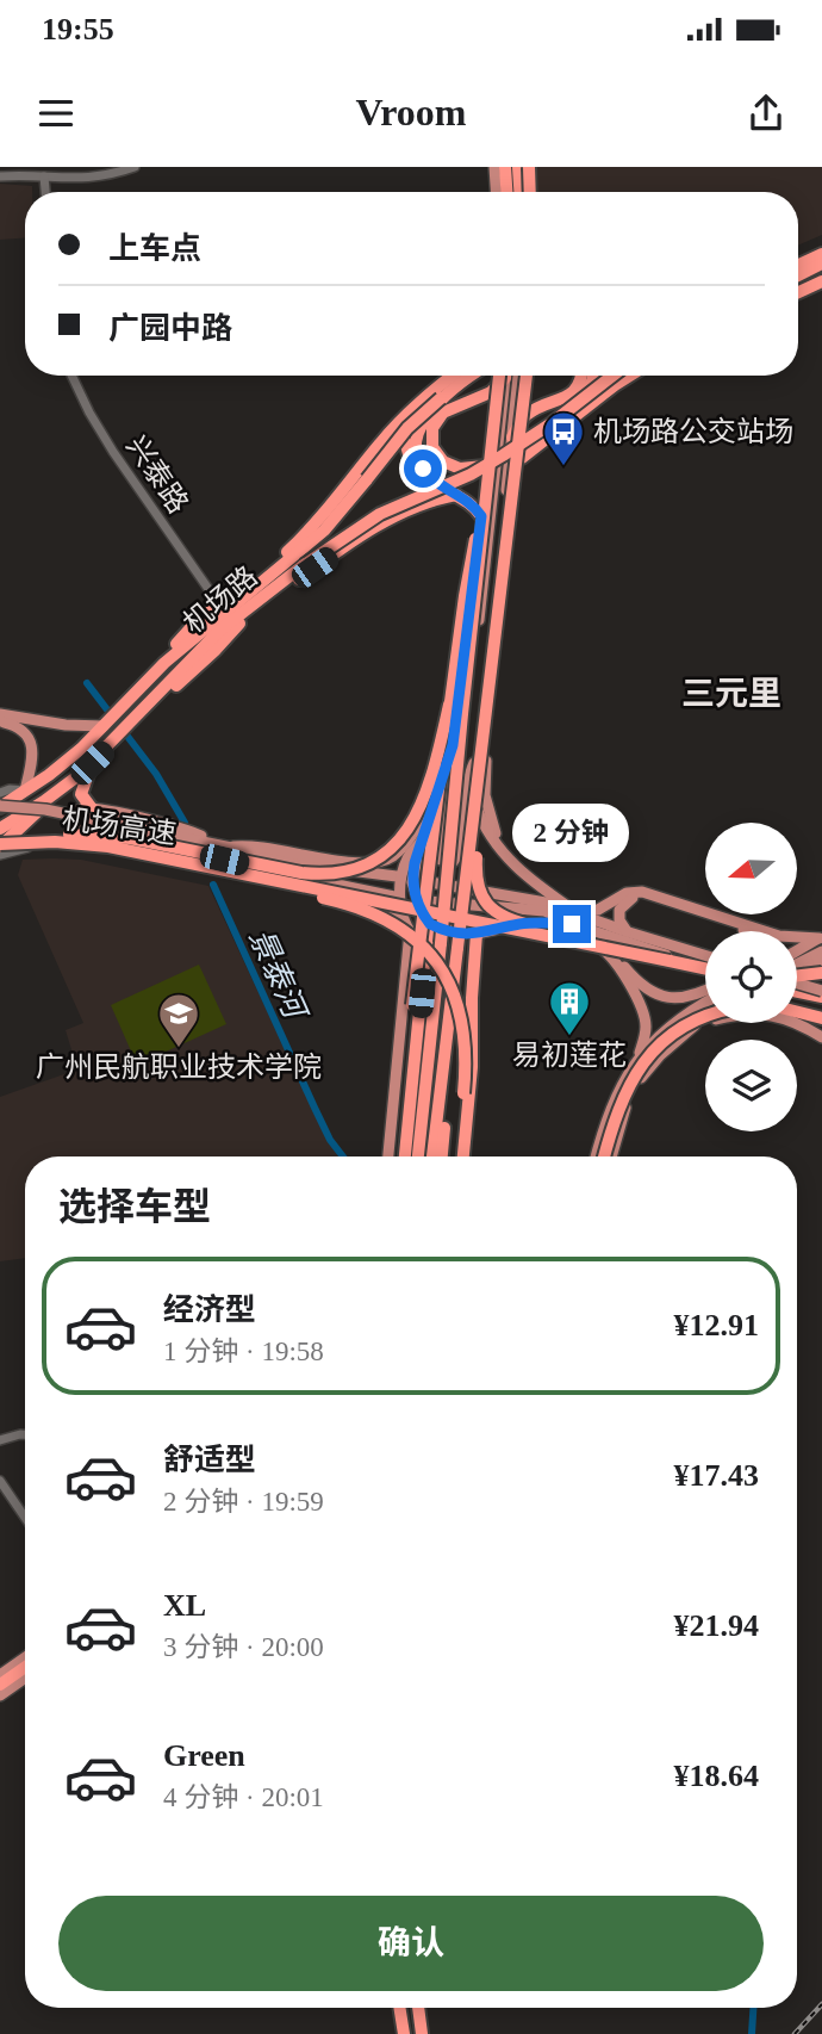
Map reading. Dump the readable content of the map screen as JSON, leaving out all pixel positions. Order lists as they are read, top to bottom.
{
  "streets": {
    "highway": ["机场路", "机场高速"],
    "street": ["兴泰路"]
  },
  "districts": ["三元里"],
  "water": ["景泰河"],
  "places": {
    "bus stop": ["机场路公交站场"],
    "building": ["易初莲花"],
    "school or university": ["广州民航职业技术学院"]
  },
  "north": "left",
  "page": {
    "status": "19:55",
    "header": "Vroom",
    "banner": ["上车点", "广园中路"],
    "bubble": "2 分钟",
    "heading": "选择车型",
    "list": [
      {
        "name": "经济型",
        "note": "1 分钟 · 19:58",
        "value": "¥12.91"
      },
      {
        "name": "舒适型",
        "note": "2 分钟 · 19:59",
        "value": "¥17.43"
      },
      {
        "name": "XL",
        "note": "3 分钟 · 20:00",
        "value": "¥21.94"
      },
      {
        "name": "Green",
        "note": "4 分钟 · 20:01",
        "value": "¥18.64"
      }
    ],
    "buttons": "确认"
  }
}
